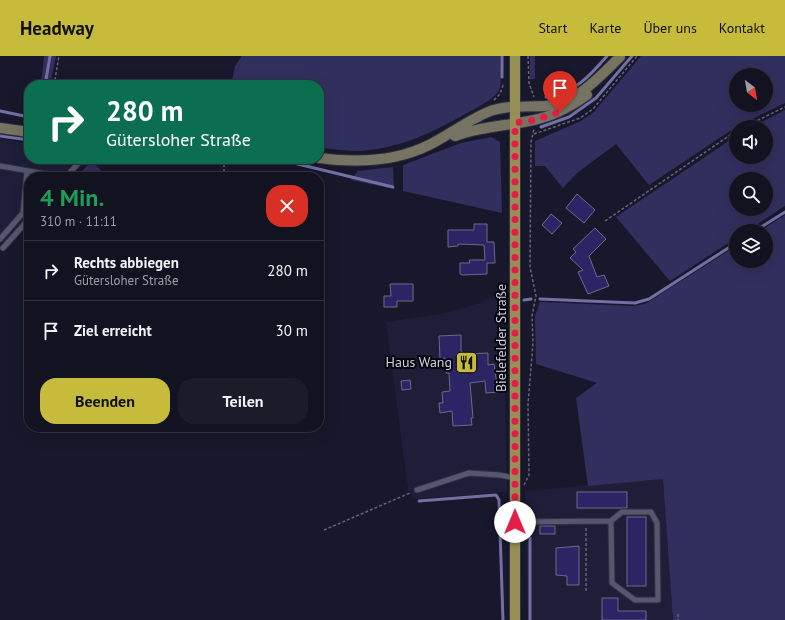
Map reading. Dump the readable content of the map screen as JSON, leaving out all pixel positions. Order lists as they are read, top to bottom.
{
  "streets": {
    "main road": ["Bielefelder Straße"]
  },
  "places": {
    "restaurant": ["Haus Wang"]
  },
  "north": "bottom right",
  "page": {
    "header": "Headway",
    "nav": [
      "Start",
      "Karte",
      "Über uns",
      "Kontakt"
    ],
    "turn": ["280 m", "Gütersloher Straße"],
    "heading": ["4 Min.", "310 m · 11:11"],
    "list": [
      {
        "name": "Rechts abbiegen",
        "note": "Gütersloher Straße",
        "value": "280 m"
      },
      {
        "name": "Ziel erreicht",
        "value": "30 m"
      }
    ],
    "buttons": ["Beenden", "Teilen"]
  }
}
